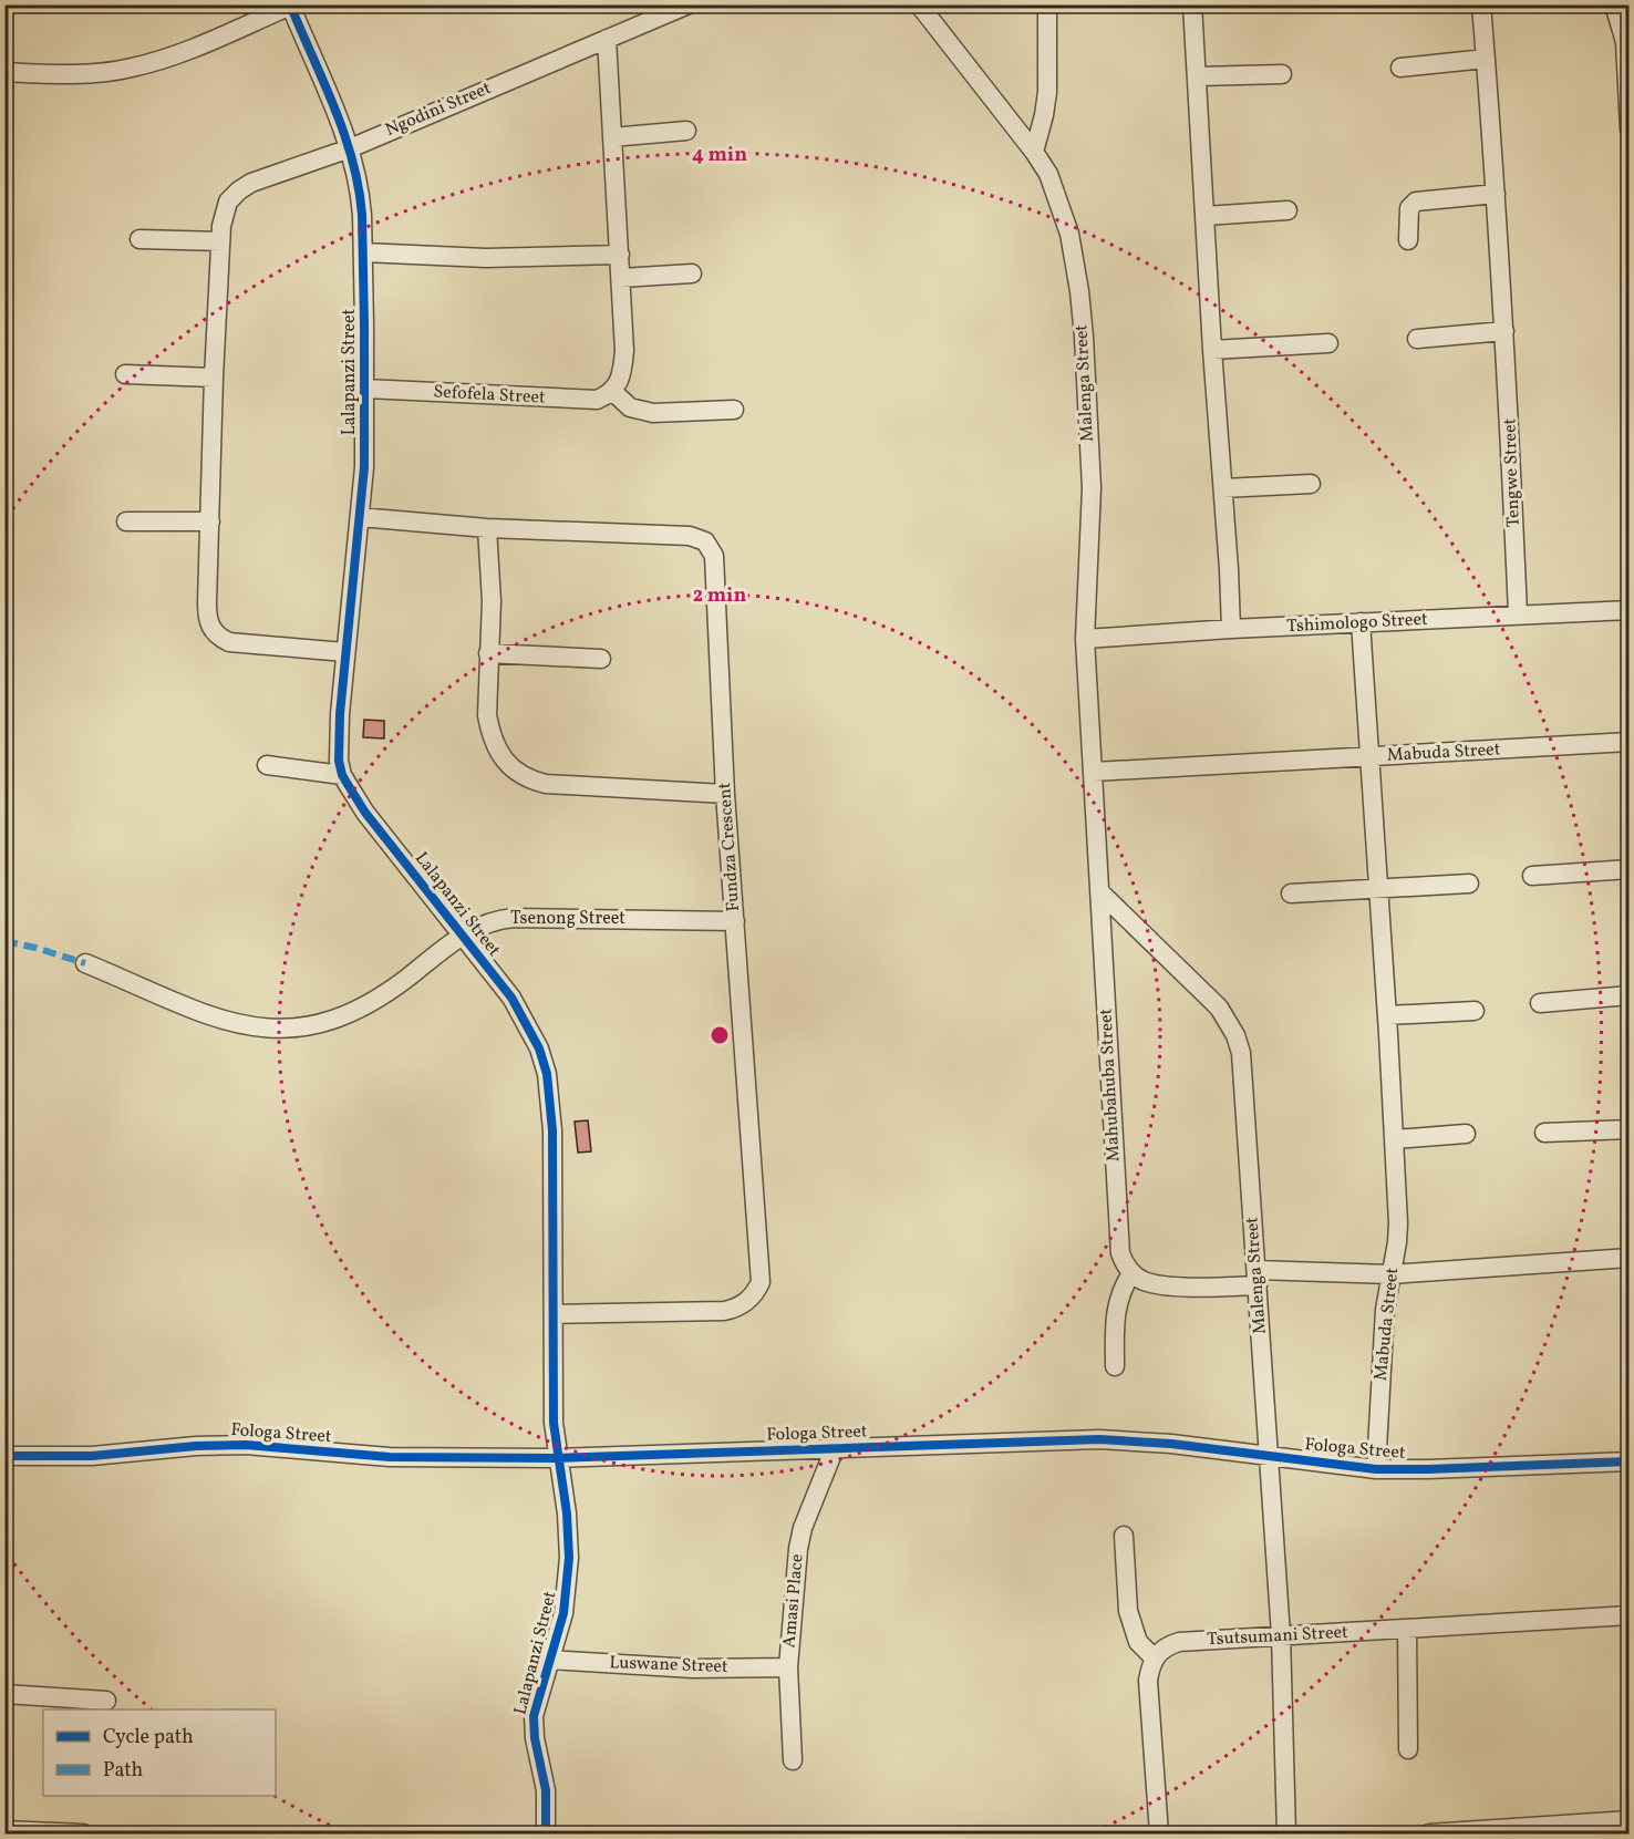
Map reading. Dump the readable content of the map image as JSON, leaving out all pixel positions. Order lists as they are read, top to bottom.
{
  "streets": {
    "street": [
      "Ngodini Street",
      "Lalapanzi Street",
      "Malenga Street",
      "Sefofela Street",
      "Tengwe Street",
      "Tshimologo Street",
      "Mabuda Street",
      "Fundza Crescent",
      "Tsenong Street",
      "Mahubahuba Street",
      "Fologa Street",
      "Amasi Place",
      "Tsutsumani Street",
      "Luswane Street"
    ]
  },
  "crossings": [
    ["Ngodini Street", "Lalapanzi Street"],
    ["Lalapanzi Street", "Sefofela Street"],
    ["Lalapanzi Street", "Fundza Crescent"],
    ["Lalapanzi Street", "Tsenong Street"],
    ["Lalapanzi Street", "Fologa Street"],
    ["Lalapanzi Street", "Luswane Street"],
    ["Malenga Street", "Tshimologo Street"],
    ["Malenga Street", "Mabuda Street"],
    ["Malenga Street", "Mahubahuba Street"],
    ["Malenga Street", "Fologa Street"],
    ["Malenga Street", "Tsutsumani Street"],
    ["Tengwe Street", "Tshimologo Street"],
    ["Tshimologo Street", "Mabuda Street"],
    ["Mabuda Street", "Fologa Street"],
    ["Fundza Crescent", "Tsenong Street"],
    ["Fologa Street", "Amasi Place"],
    ["Amasi Place", "Luswane Street"]
  ],
  "legend": ["Cycle path", "Path"],
  "rings": ["4 min", "2 min"]
}
